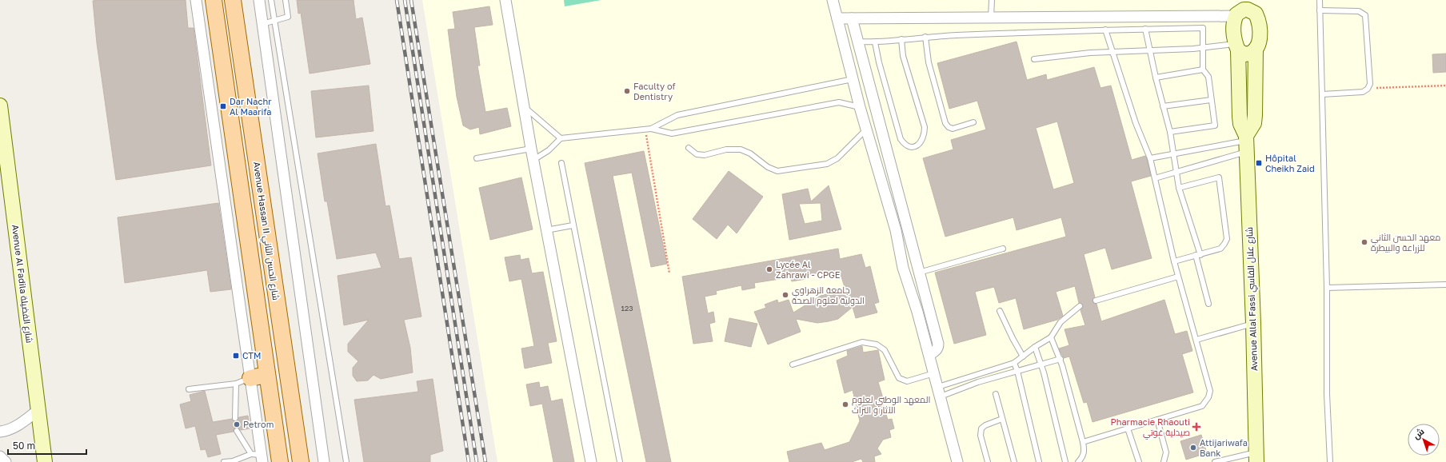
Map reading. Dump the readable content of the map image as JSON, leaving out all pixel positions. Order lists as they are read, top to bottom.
{
  "streets": {
    "main road": ["Avenue Hassan II شارع الحسن الثاني"],
    "street": ["Avenue Al Fadila شارع الفضيلة", "Avenue Allal Fassi شارع علال الفاسي"]
  },
  "places": {
    "other": [
      "Faculty of Dentistry",
      "معهد الحسن الثاني للزراعة والبيطرة",
      "Lycée Al Zahrawi - CPGE",
      "جامعة الزهراوي الدولية لعلوم الصحة",
      "المعهد الوطني لعلوم الآثار و التراث",
      "Petrom",
      "Attijariwafa Bank"
    ],
    "transit": ["Dar Nachr Al Maarifa", "Hôpital Cheikh Zaid", "CTM"],
    "health": ["Pharmacie Rhaouti صيدلية غوتي"]
  },
  "house_numbers": ["123"],
  "scale_bar": "50 m",
  "north": "top left"
}
